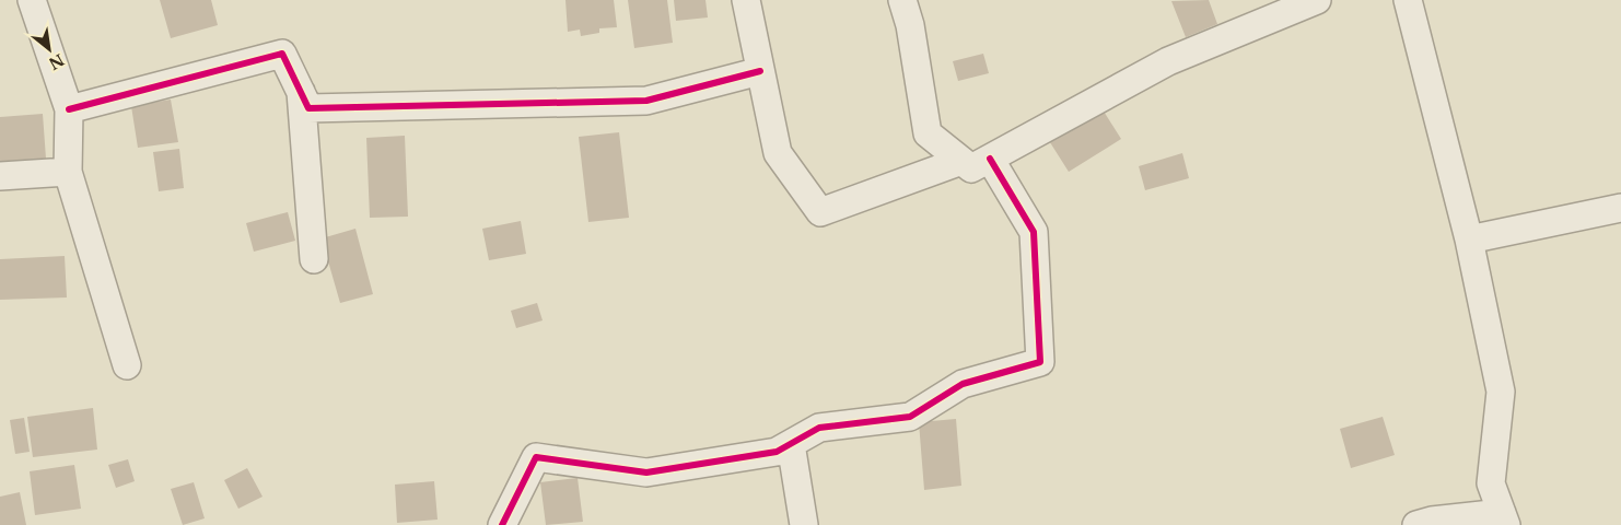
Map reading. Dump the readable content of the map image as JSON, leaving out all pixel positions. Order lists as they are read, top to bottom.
{
  "north": "bottom right"
}
